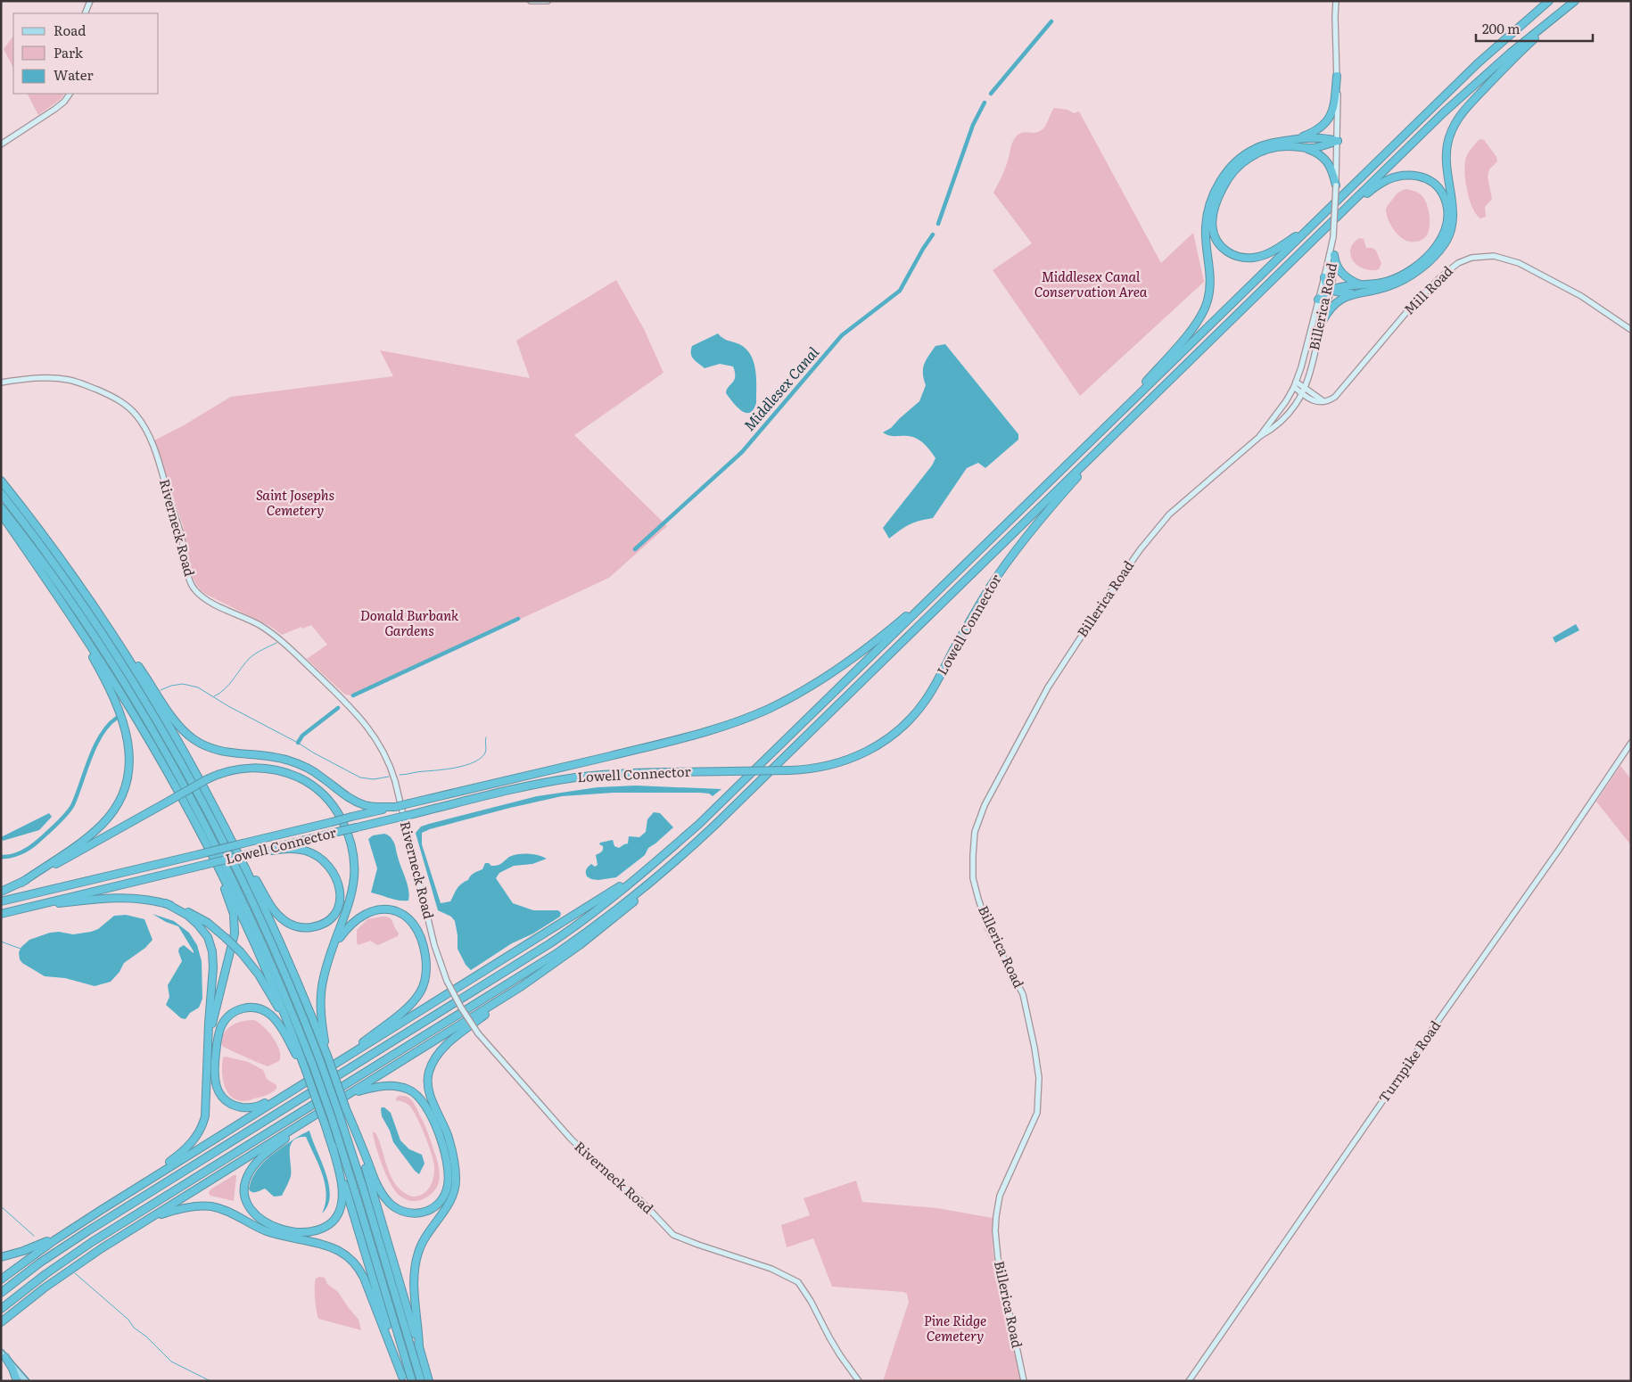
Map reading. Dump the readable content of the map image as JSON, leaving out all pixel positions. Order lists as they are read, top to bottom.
{
  "streets": {
    "highway": ["Lowell Connector"],
    "main road": [
      "Mill Road",
      "Billerica Road",
      "Riverneck Road",
      "Turnpike Road"
    ]
  },
  "water": ["Middlesex Canal"],
  "parks": [
    "Middlesex Canal Conservation Area",
    "Saint Josephs Cemetery",
    "Donald Burbank Gardens",
    "Pine Ridge Cemetery"
  ],
  "legend": ["Road", "Park", "Water"],
  "scale_bar": "200 m"
}
